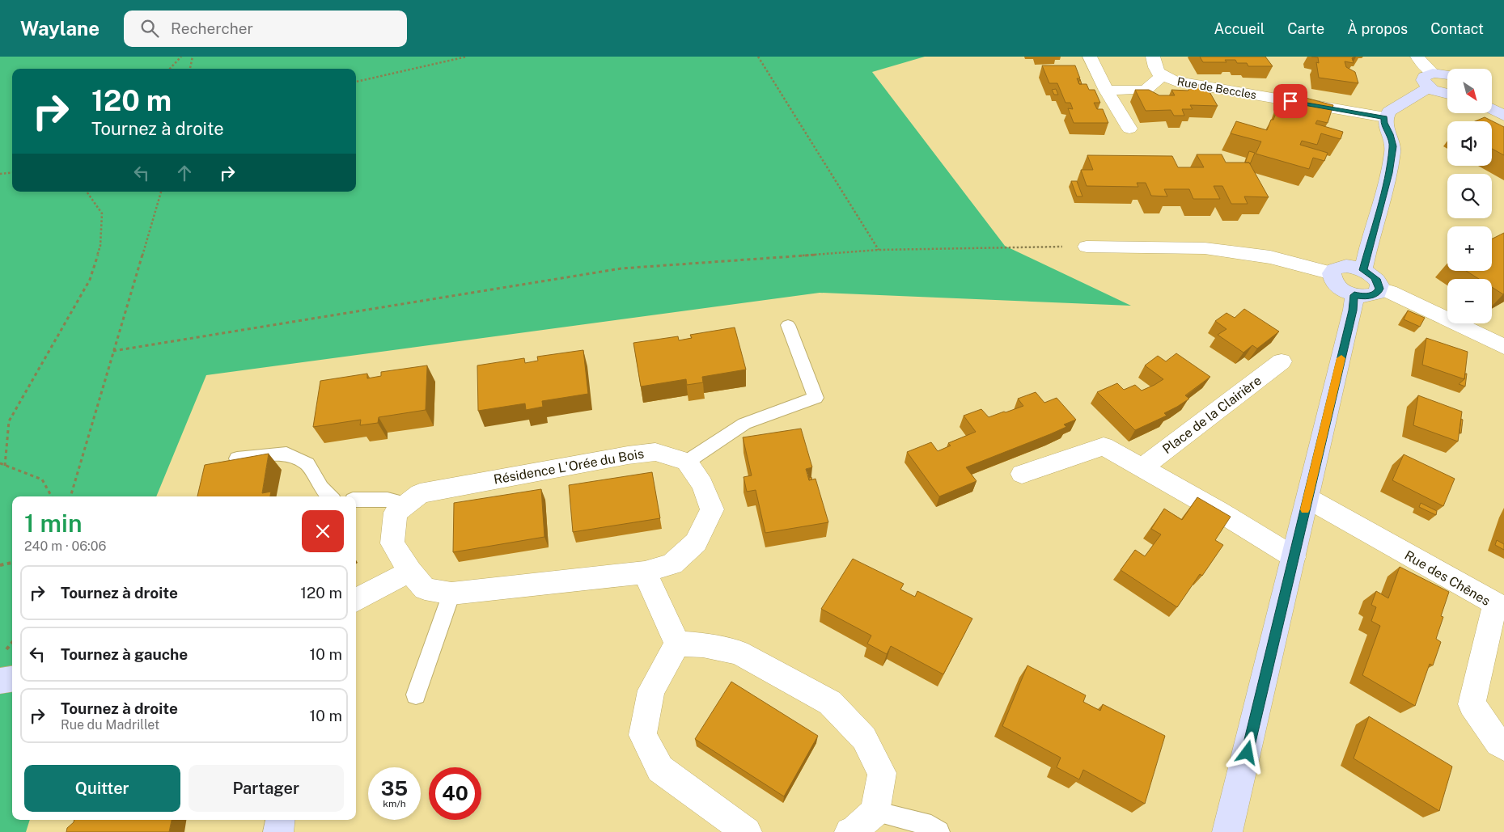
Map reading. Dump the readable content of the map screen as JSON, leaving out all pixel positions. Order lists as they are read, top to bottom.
{
  "streets": {
    "street": [
      "Rue de Beccles",
      "Place de la Clairière",
      "Résidence L'Orée du Bois",
      "Rue des Chênes"
    ]
  },
  "north": "bottom right",
  "page": {
    "header": "Waylane",
    "search": "Rechercher",
    "nav": [
      "Accueil",
      "Carte",
      "À propos",
      "Contact"
    ],
    "map_buttons": ["+", "−"],
    "turn": ["120 m", "Tournez à droite"],
    "heading": ["1 min", "240 m · 06:06"],
    "list": [
      {
        "name": "Tournez à droite",
        "value": "120 m"
      },
      {
        "name": "Tournez à gauche",
        "value": "10 m"
      },
      {
        "name": "Tournez à droite",
        "note": "Rue du Madrillet",
        "value": "10 m"
      }
    ],
    "buttons": ["Quitter", "Partager"],
    "speed": "35 km/h",
    "limit": "40"
  }
}
